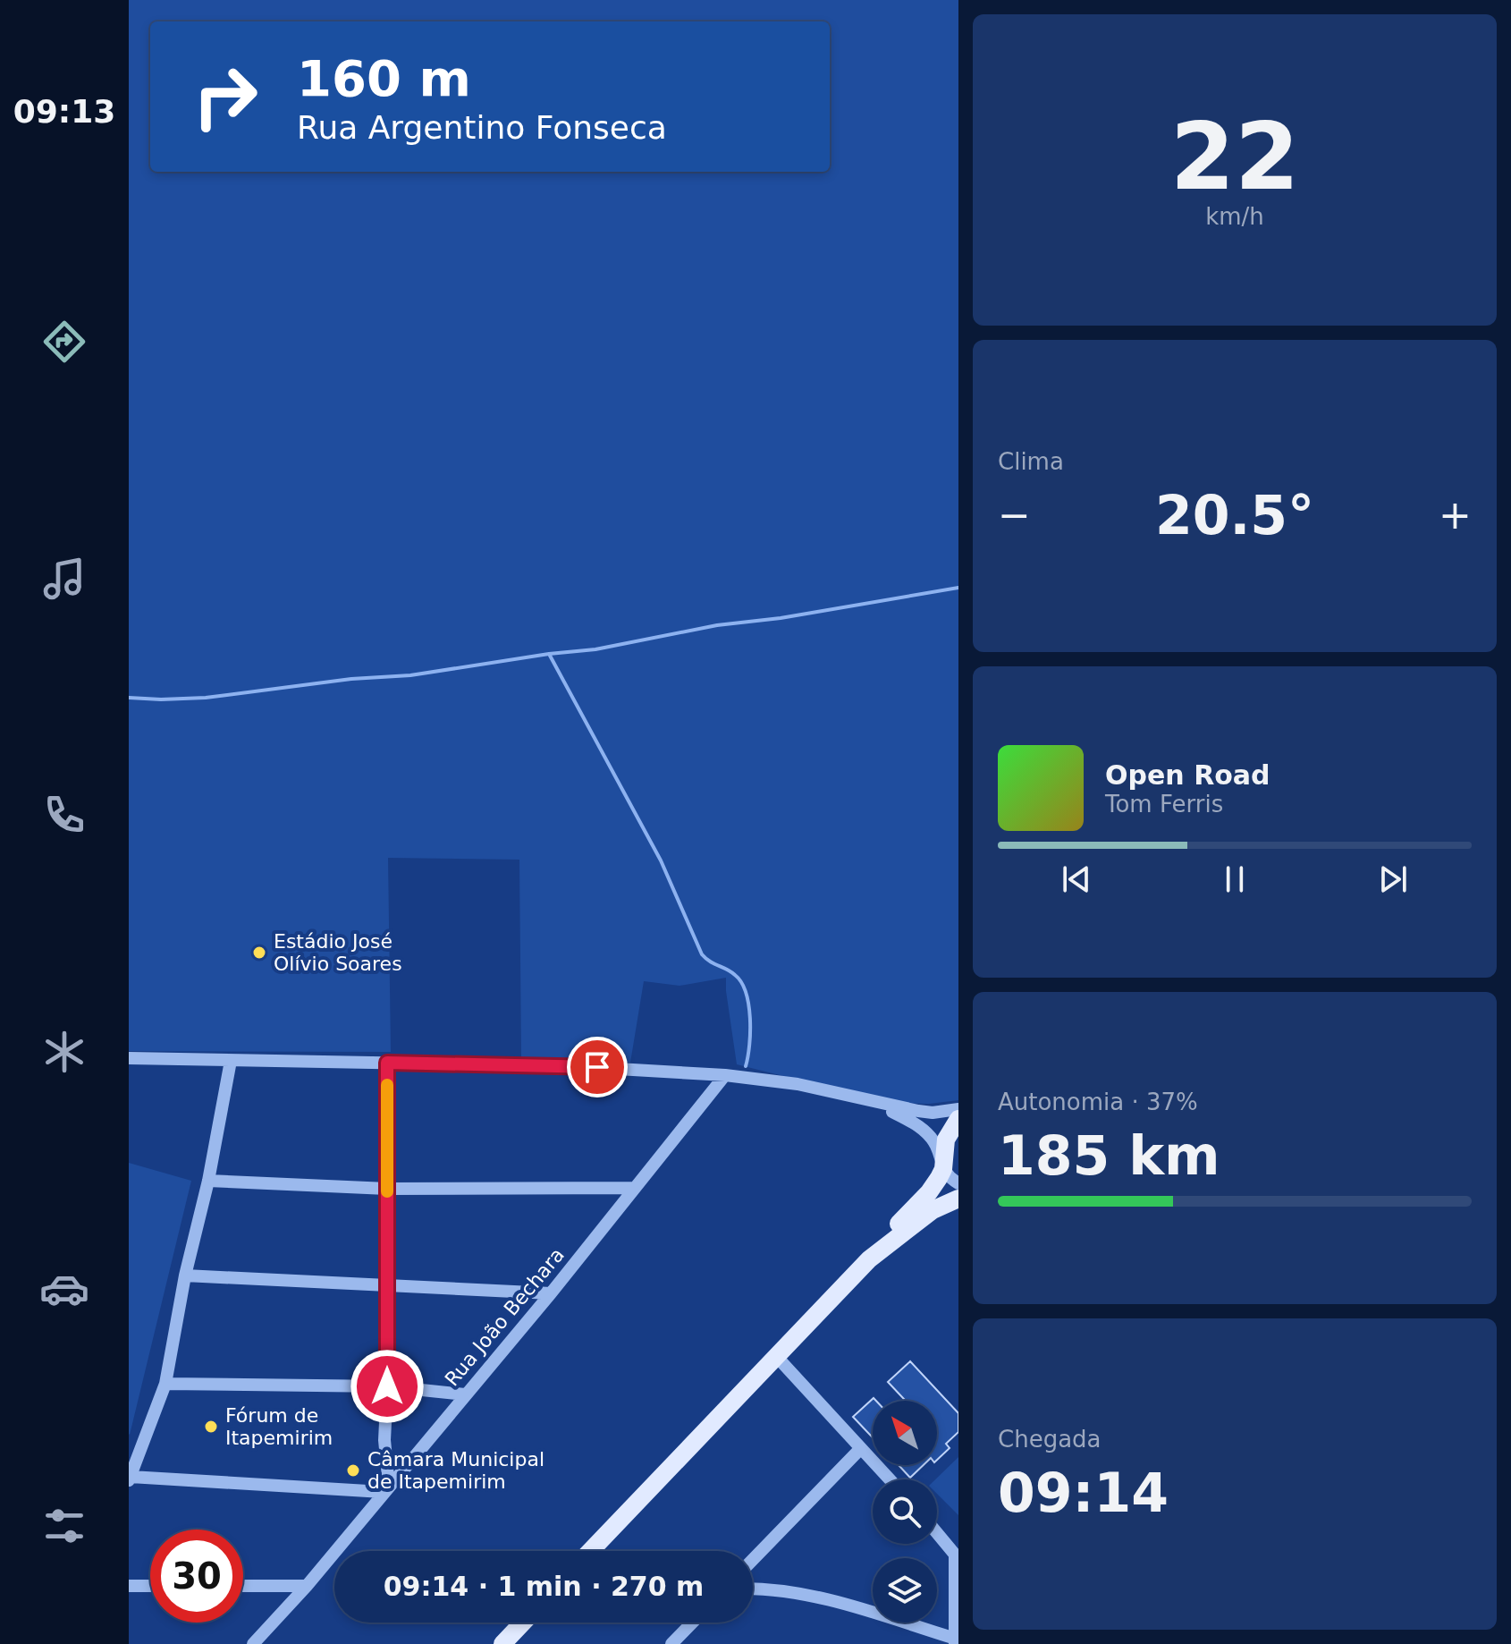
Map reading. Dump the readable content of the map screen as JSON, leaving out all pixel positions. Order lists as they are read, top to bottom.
{
  "streets": {
    "street": ["Rua João Bechara"]
  },
  "places": ["Estádio José Olívio Soares", "Fórum de Itapemirim", "Câmara Municipal de Itapemirim"],
  "north": "top left",
  "page": {
    "tabs": "09:13",
    "tile": [
      ["22", "km/h"],
      "Clima",
      ["Autonomia · 37%", "185 km"],
      ["Chegada", "09:14"]
    ],
    "turn": ["160 m", "Rua Argentino Fonseca"],
    "heat": ["−", "20.5°", "+"],
    "song": ["Open Road", "Tom Ferris"],
    "limit": "30",
    "trip": "09:14 · 1 min · 270 m"
  }
}
